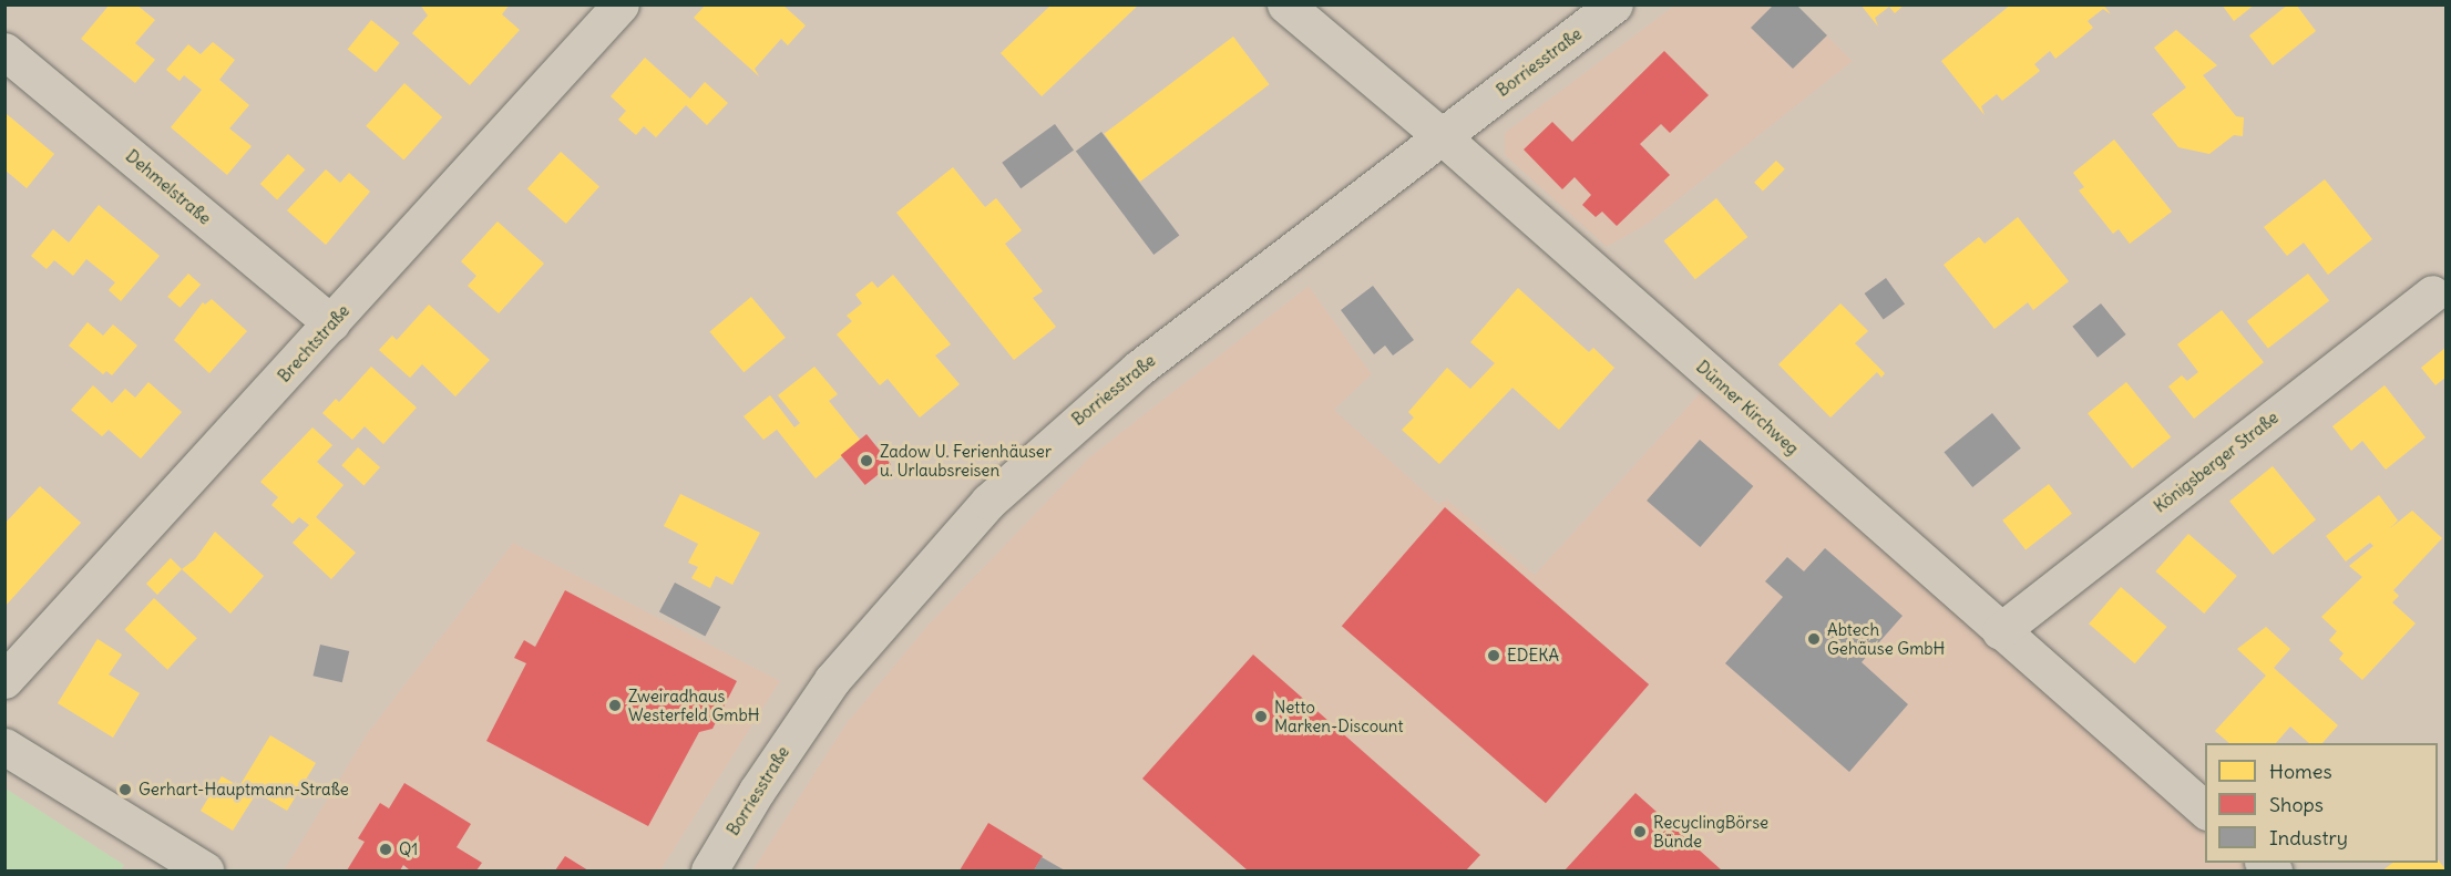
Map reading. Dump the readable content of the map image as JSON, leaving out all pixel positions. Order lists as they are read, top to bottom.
{
  "streets": {
    "street": [
      "Borriesstraße",
      "Dehmelstraße",
      "Brechtstraße",
      "Dünner Kirchweg",
      "Königsberger Straße"
    ]
  },
  "crossings": [
    ["Borriesstraße", "Dünner Kirchweg"],
    ["Dehmelstraße", "Brechtstraße"],
    ["Dünner Kirchweg", "Königsberger Straße"]
  ],
  "places": [
    "Zadow U. Ferienhäuser u. Urlaubsreisen",
    "Abtech Gehäuse GmbH",
    "EDEKA",
    "Zweiradhaus Westerfeld GmbH",
    "Netto Marken-Discount",
    "Gerhart-Hauptmann-Straße",
    "RecyclingBörse Bünde",
    "Q1"
  ],
  "legend": ["Homes", "Shops", "Industry"]
}
